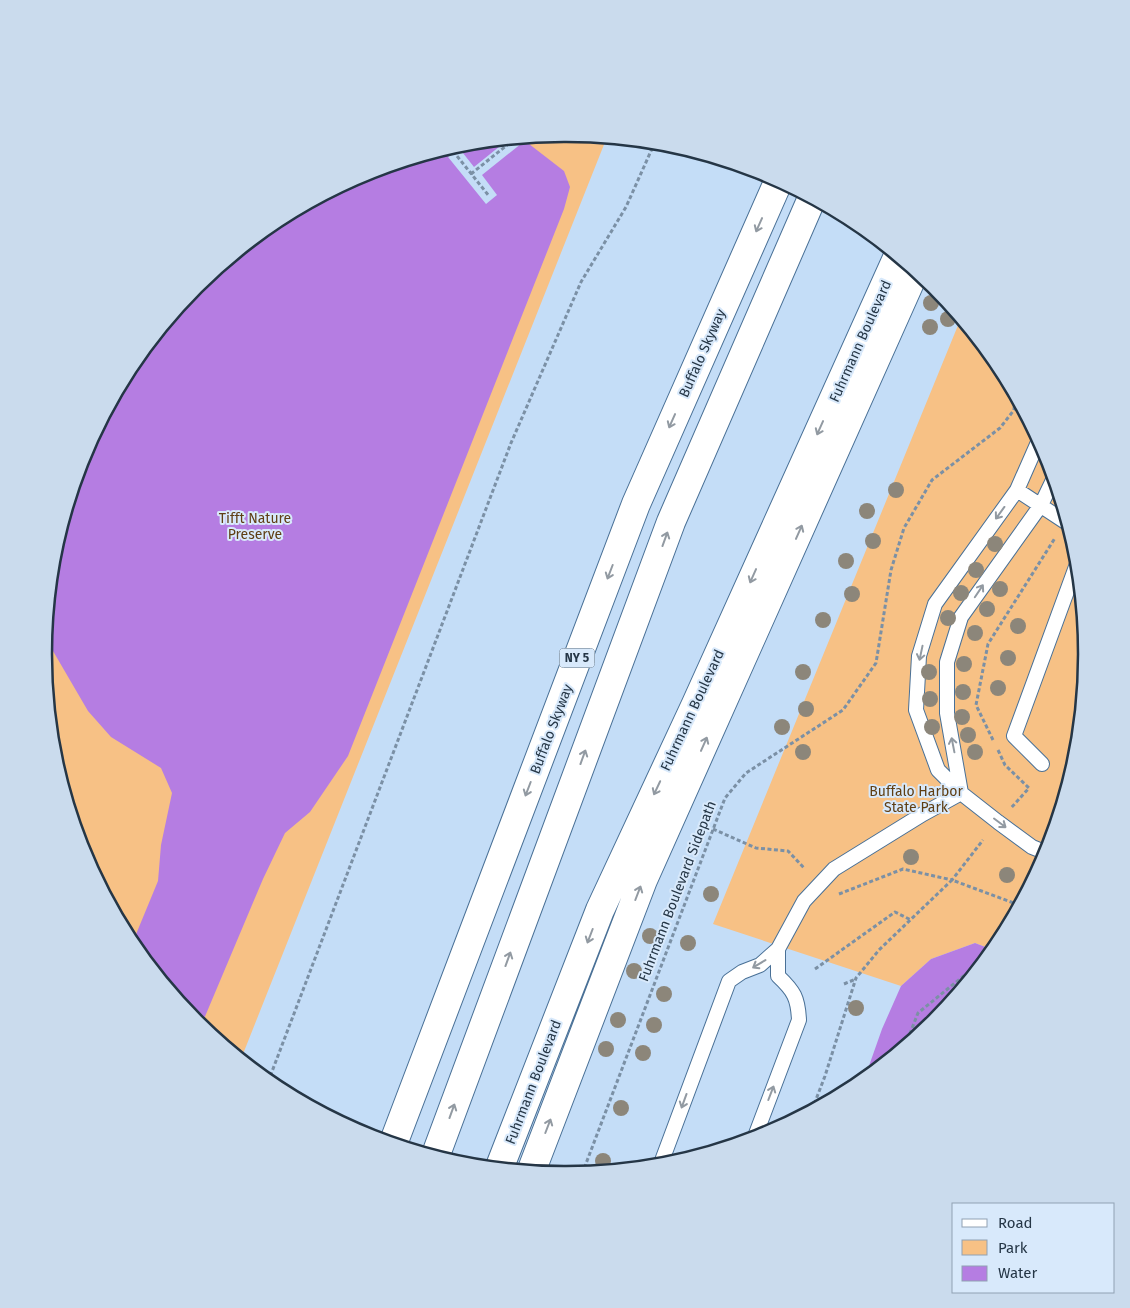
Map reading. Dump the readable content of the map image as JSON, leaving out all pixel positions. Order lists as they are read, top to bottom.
{
  "streets": {
    "main road": ["Fuhrmann Boulevard", "Buffalo Skyway", "NY 5"],
    "path": ["Fuhrmann Boulevard Sidepath"]
  },
  "parks": ["Tifft Nature Preserve", "Buffalo Harbor State Park"],
  "legend": ["Road", "Park", "Water"]
}
